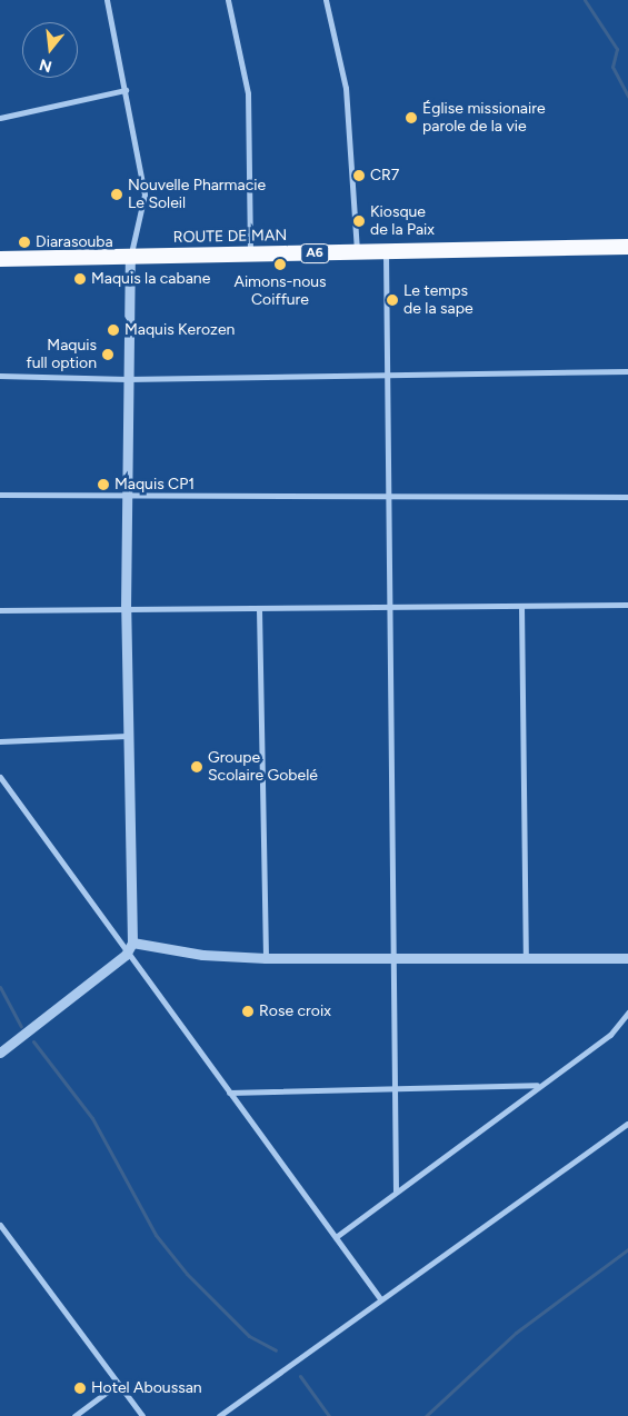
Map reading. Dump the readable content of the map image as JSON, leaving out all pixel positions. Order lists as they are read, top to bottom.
{
  "streets": {
    "highway": ["ROUTE DE MAN", "A6"]
  },
  "places": [
    "Église missionaire parole de la vie",
    "CR7",
    "Nouvelle Pharmacie Le Soleil",
    "Kiosque de la Paix",
    "Diarasouba",
    "Aimons-nous Coiffure",
    "Maquis la cabane",
    "Le temps de la sape",
    "Maquis Kerozen",
    "Maquis full option",
    "Maquis CP1",
    "Groupe Scolaire Gobelé",
    "Rose croix",
    "Hotel Aboussan"
  ],
  "north": "bottom"
}
